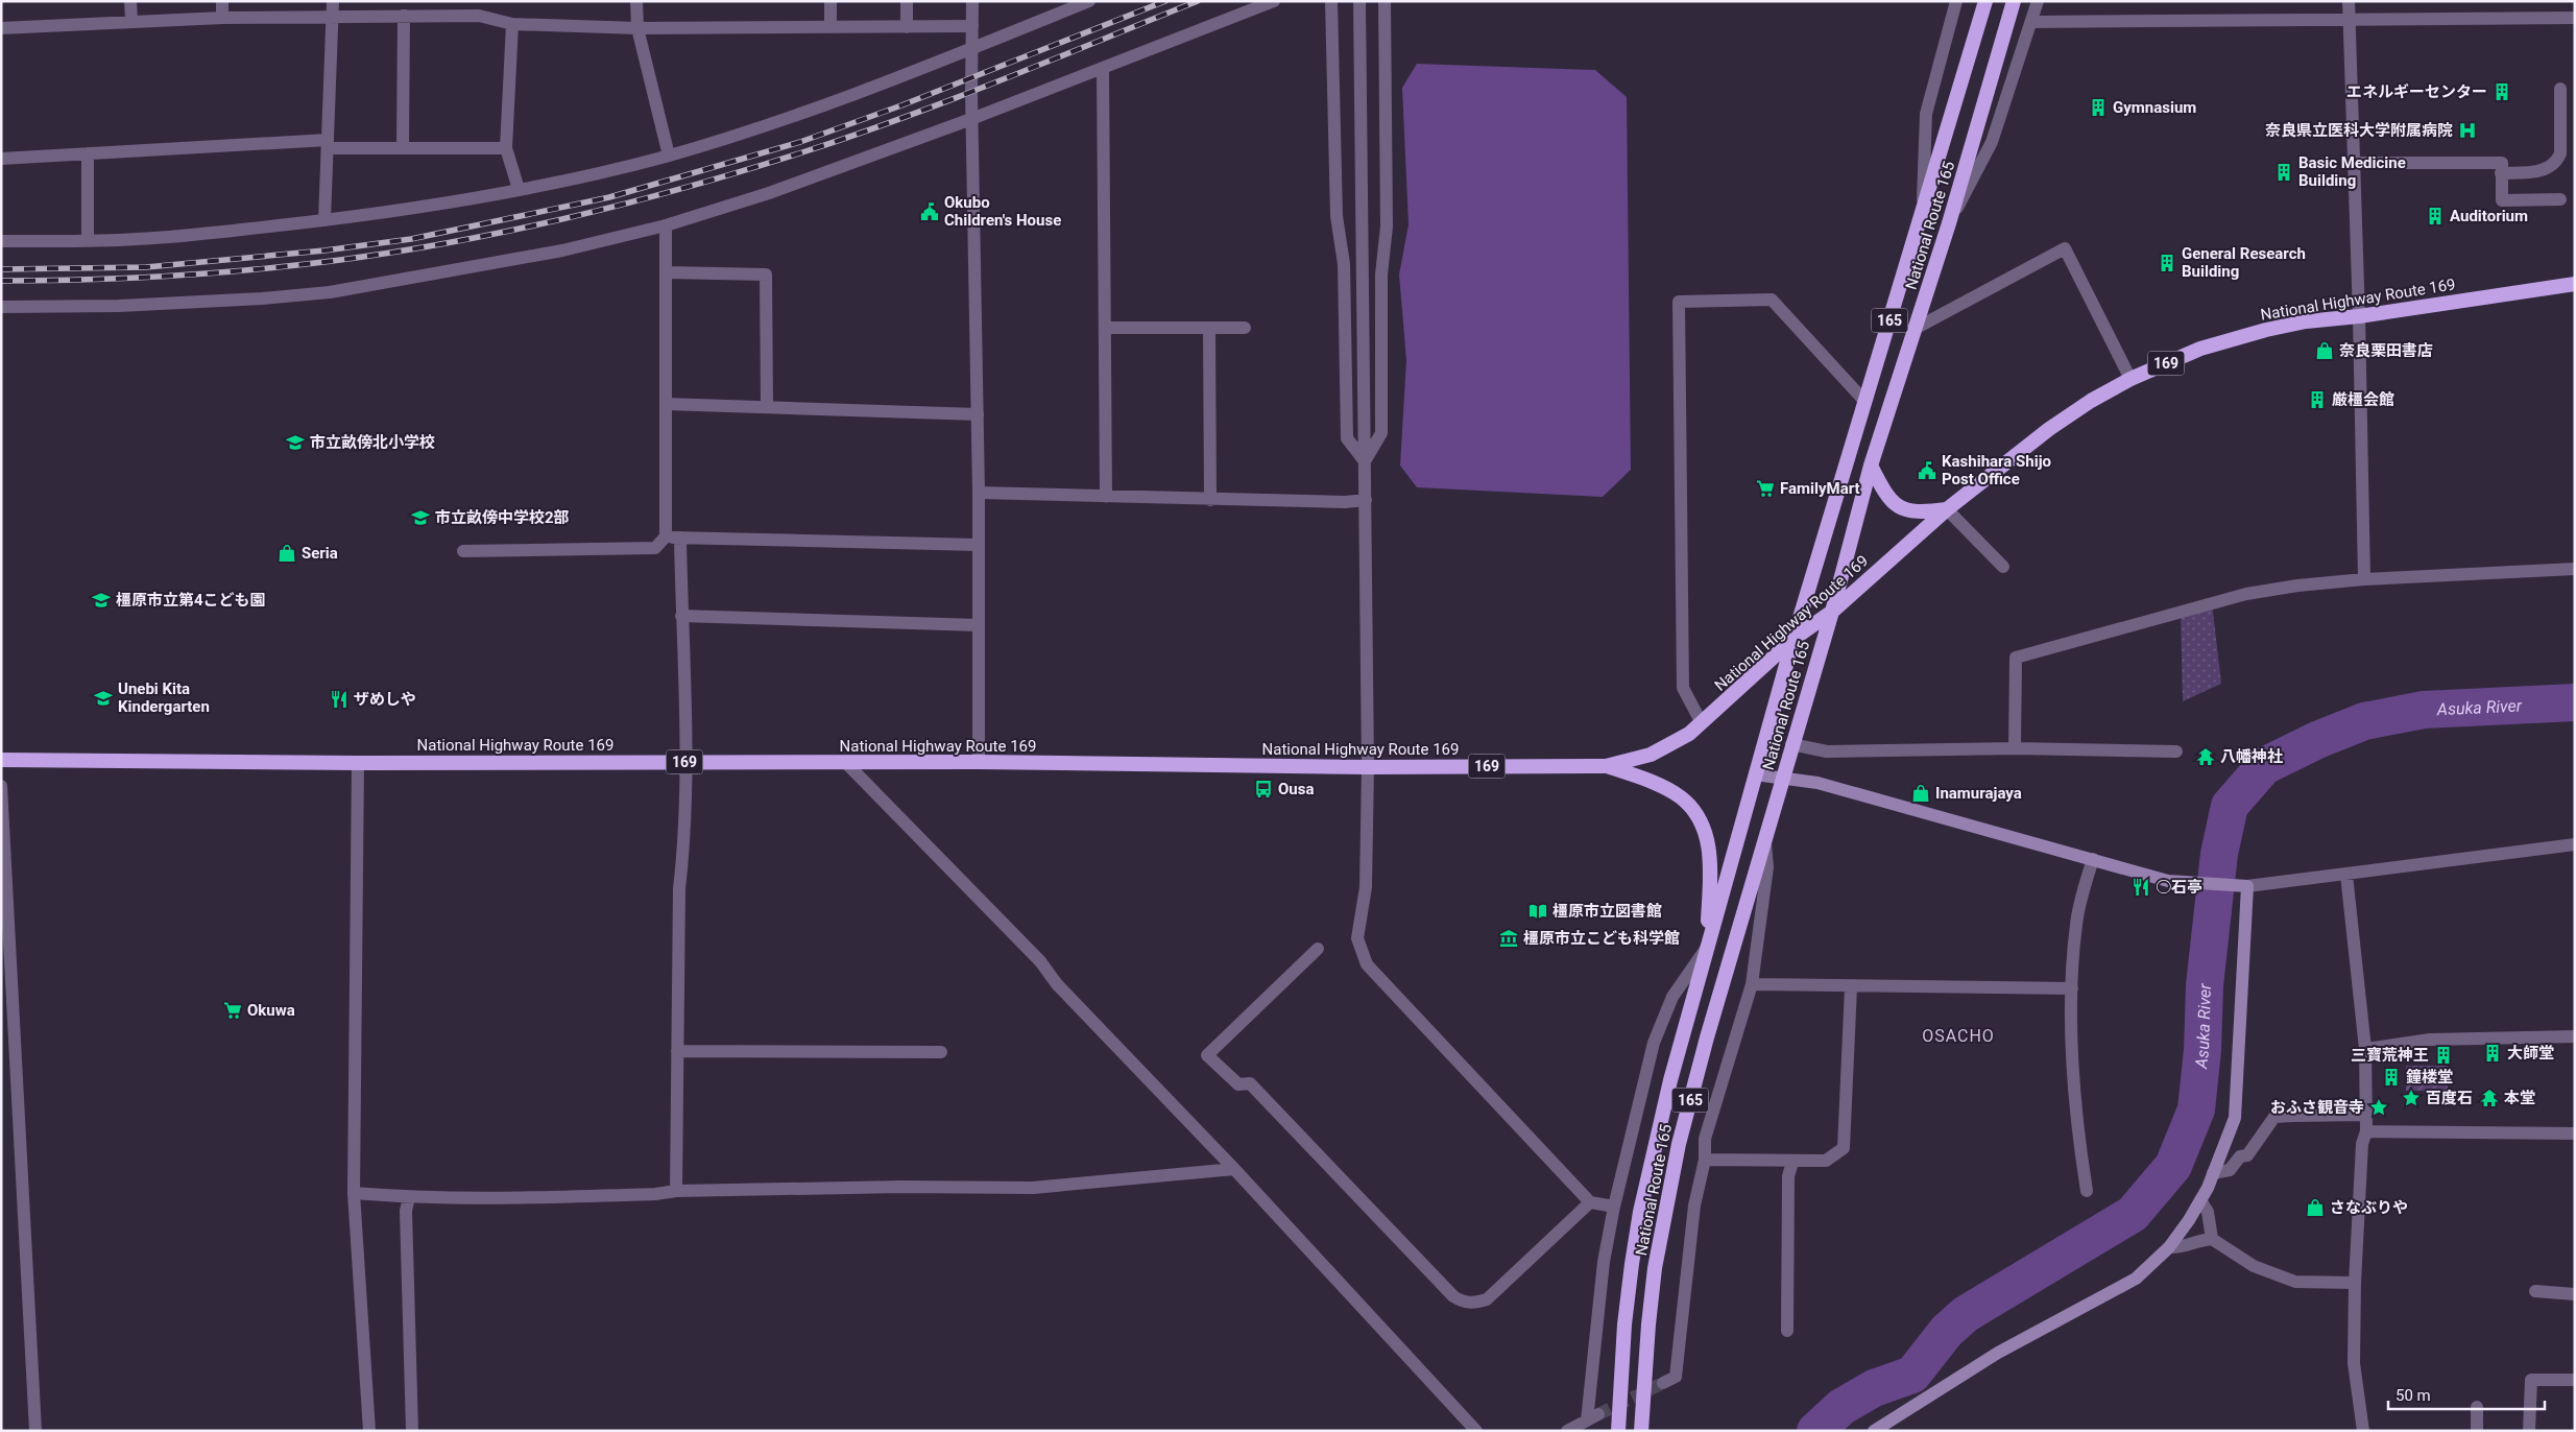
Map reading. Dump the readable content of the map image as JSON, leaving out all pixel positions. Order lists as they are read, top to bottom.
{
  "streets": {
    "highway": [
      "National Route 165",
      "National Highway Route 169",
      "165",
      "169"
    ]
  },
  "crossings": [
    ["National Route 165", "National Highway Route 169"]
  ],
  "districts": ["OSACHO"],
  "water": ["Asuka River"],
  "places": {
    "building": [
      "エネルギーセンター",
      "Gymnasium",
      "Basic Medicine Building",
      "Auditorium",
      "General Research Building",
      "厳橿会館",
      "大師堂",
      "三寶荒神王",
      "鐘楼堂"
    ],
    "hospital": ["奈良県立医科大学附属病院"],
    "public building": ["Okubo Children's House", "Kashihara Shijo Post Office"],
    "shop": [
      "奈良栗田書店",
      "Seria",
      "Inamurajaya",
      "さなぶりや"
    ],
    "school or university": [
      "市立畝傍北小学校",
      "市立畝傍中学校2部",
      "橿原市立第4こども園",
      "Unebi Kita Kindergarten"
    ],
    "supermarket": ["FamilyMart", "Okuwa"],
    "restaurant": ["ザめしや", "○石亭"],
    "temple": ["八幡神社", "本堂"],
    "bus stop": ["Ousa"],
    "library": ["橿原市立図書館"],
    "museum": ["橿原市立こども科学館"],
    "place": ["百度石", "おふさ観音寺"]
  },
  "scale_bar": "50 m"
}
